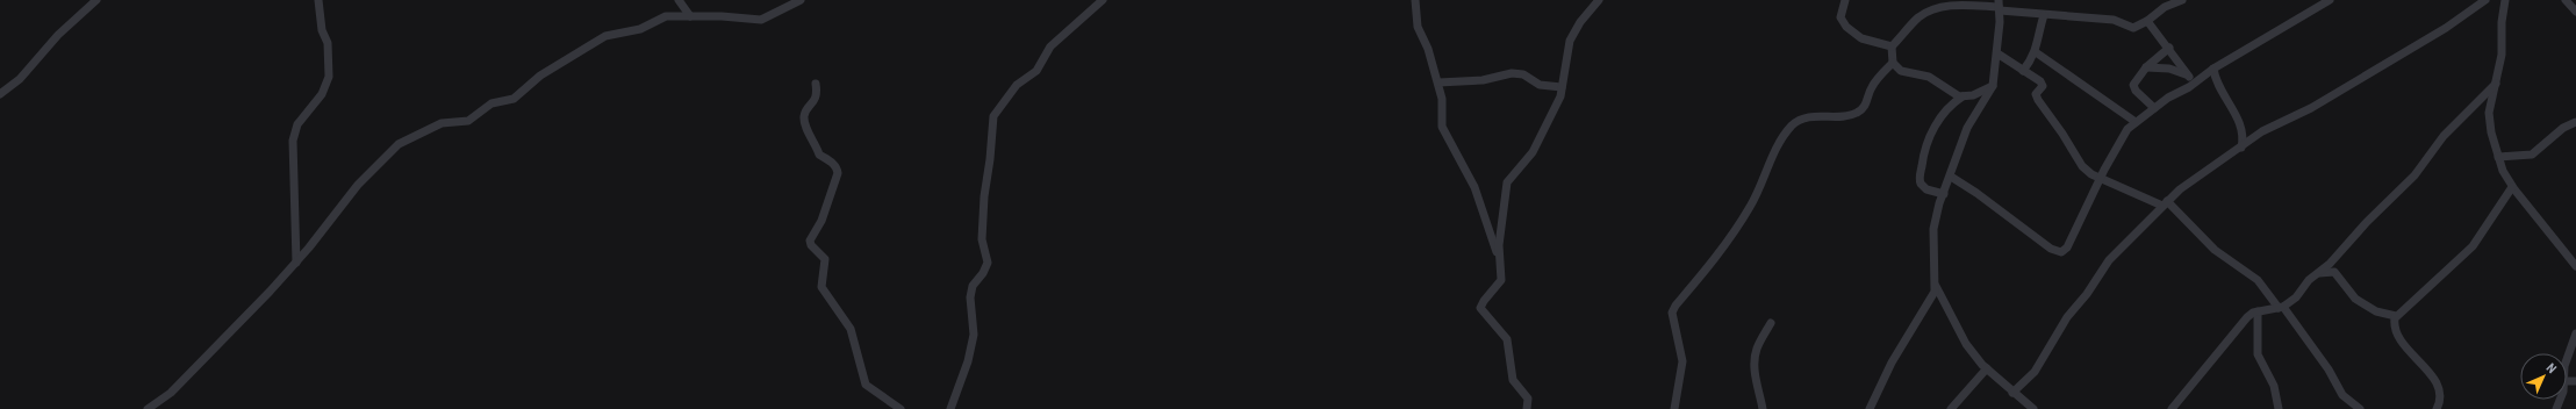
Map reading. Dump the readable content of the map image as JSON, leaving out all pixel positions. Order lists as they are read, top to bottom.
{
  "north": "top right"
}
